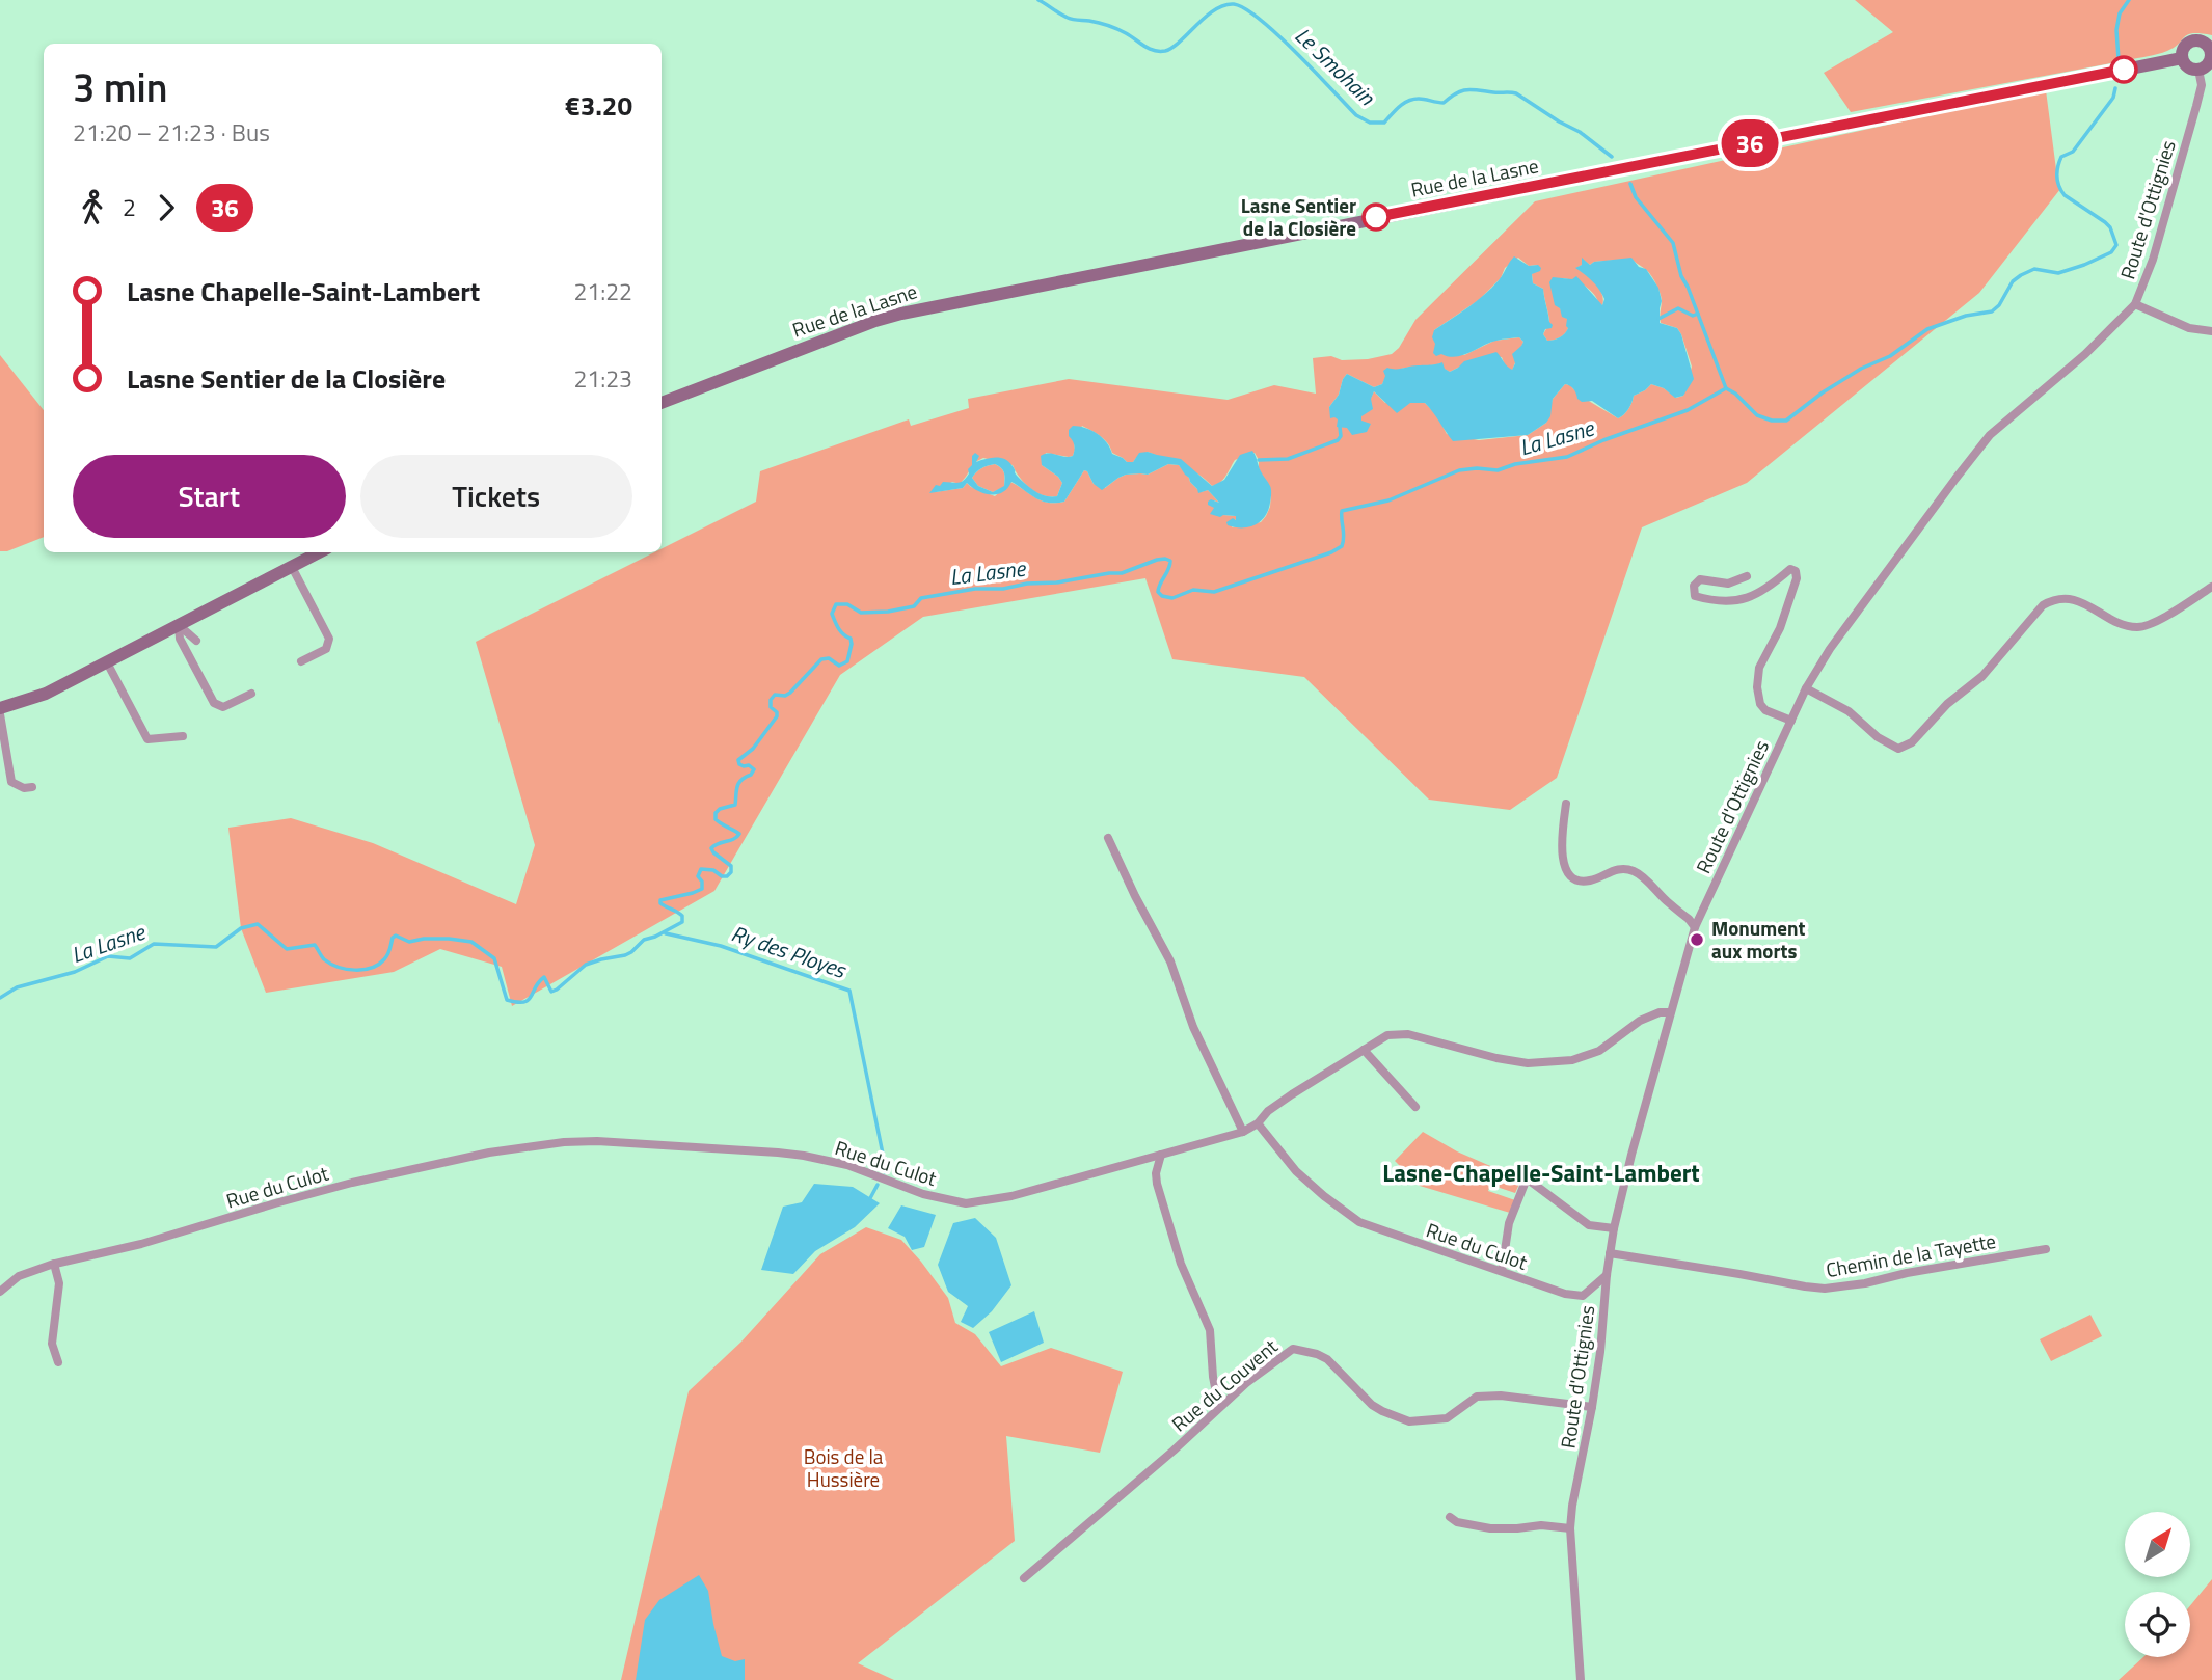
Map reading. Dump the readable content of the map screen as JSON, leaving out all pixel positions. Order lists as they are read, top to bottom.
{
  "streets": {
    "street": [
      "Rue de la Lasne",
      "Route d'Ottignies",
      "Rue du Culot",
      "Chemin de la Tayette",
      "Rue du Couvent"
    ]
  },
  "crossings": [
    ["Rue de la Lasne", "Route d'Ottignies"],
    ["Route d'Ottignies", "Rue du Culot"],
    ["Route d'Ottignies", "Chemin de la Tayette"],
    ["Route d'Ottignies", "Rue du Couvent"]
  ],
  "districts": ["Lasne-Chapelle-Saint-Lambert"],
  "water": ["Le Smohain", "La Lasne", "Ry des Ployes"],
  "parks": ["Bois de la Hussière"],
  "places": ["Lasne Sentier de la Closière", "Monument aux morts"],
  "lines": ["bus line 36"],
  "north": "top right",
  "page": {
    "on_map": "36",
    "heading": ["3 min", "21:20 – 21:23 · Bus", "€3.20"],
    "legs": ["2", "36"],
    "list": [
      {
        "name": "Lasne Chapelle-Saint-Lambert",
        "value": "21:22"
      },
      {
        "name": "Lasne Sentier de la Closière",
        "value": "21:23"
      }
    ],
    "buttons": ["Start", "Tickets"]
  }
}
